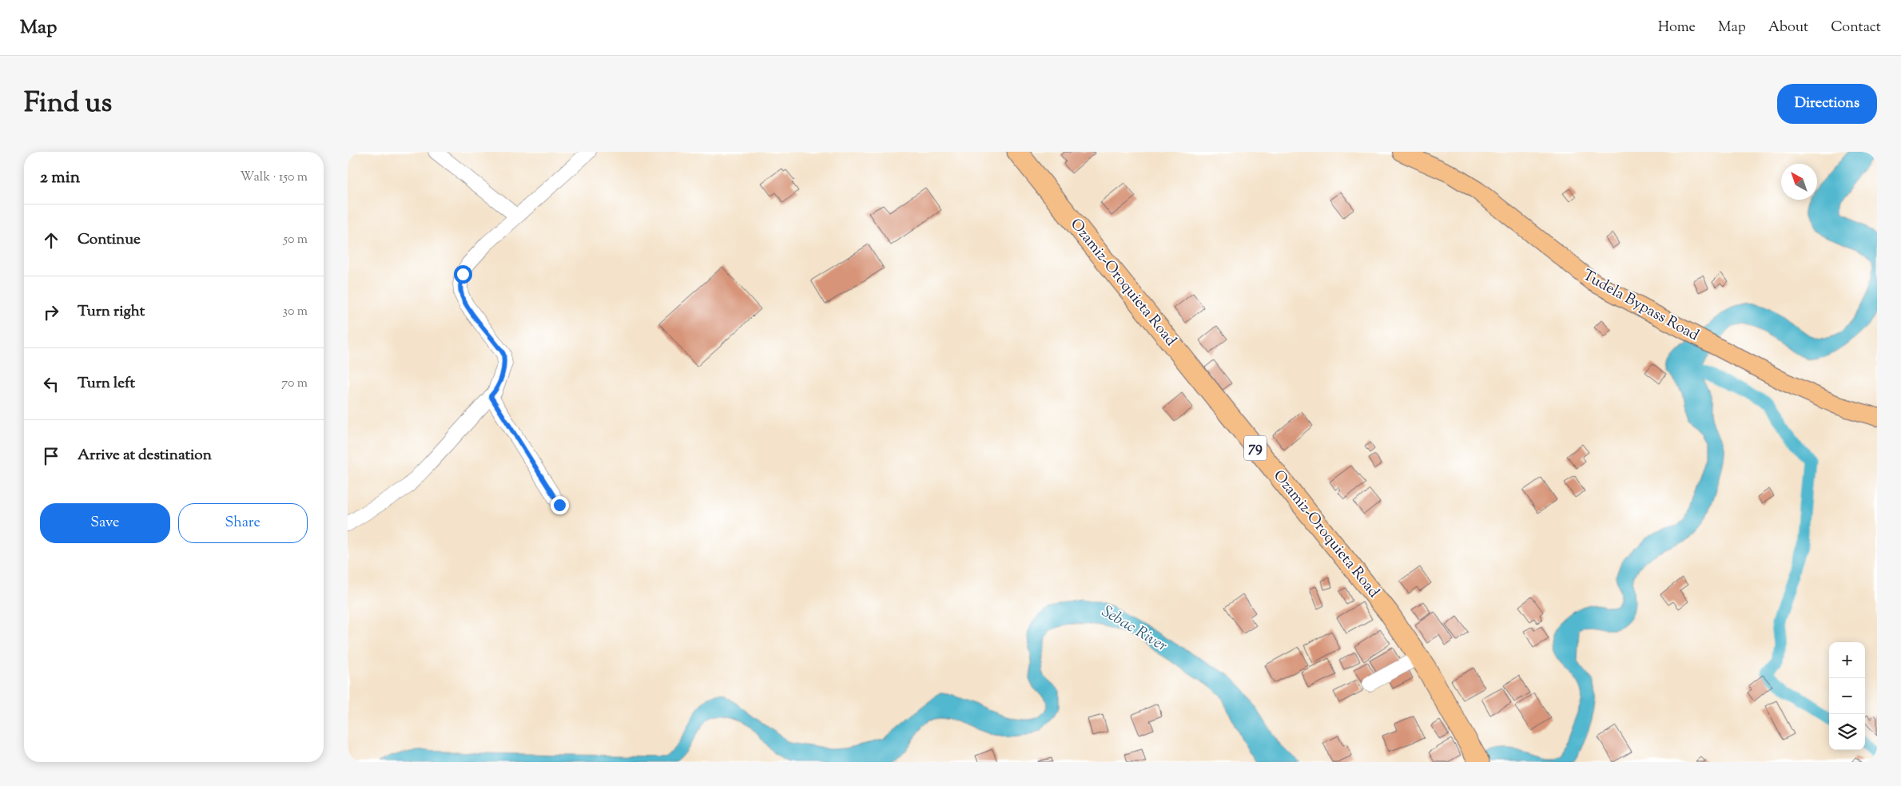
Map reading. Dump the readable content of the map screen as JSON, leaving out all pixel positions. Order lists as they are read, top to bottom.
{
  "streets": {
    "highway": ["Ozamiz-Oroquieta Road", "79"],
    "main road": ["Tudela Bypass Road"]
  },
  "water": ["Sebac River"],
  "north": "top left",
  "page": {
    "header": "Map",
    "nav": [
      "Home",
      "Map",
      "About",
      "Contact"
    ],
    "title": "Find us",
    "buttons": [
      "Directions",
      ["Save", "Share"]
    ],
    "heading": ["2 min", "Walk · 150 m"],
    "list": [
      ["Continue", "50 m"],
      ["Turn right", "30 m"],
      ["Turn left", "70 m"],
      "Arrive at destination"
    ],
    "map_buttons": ["+", "−"]
  }
}
